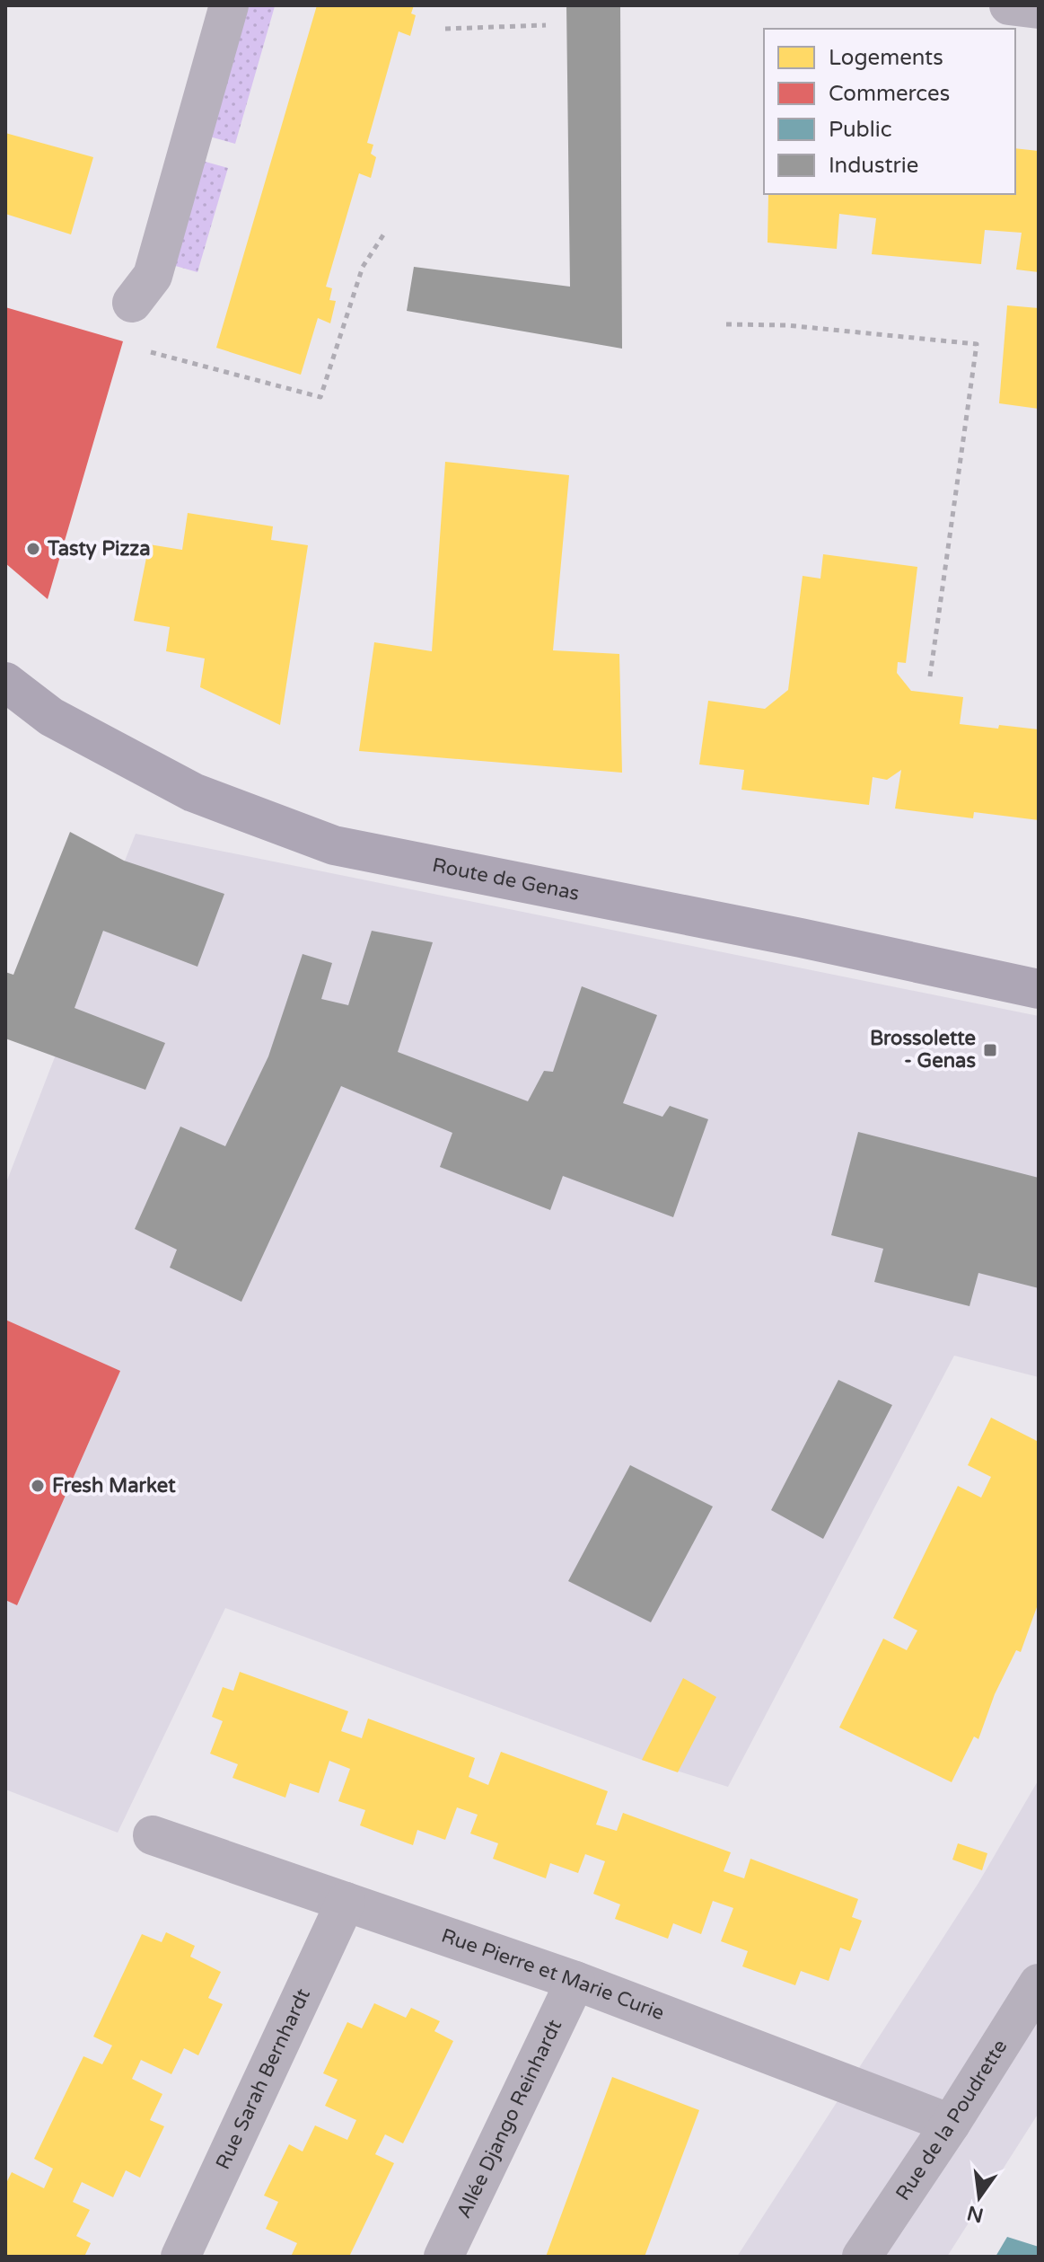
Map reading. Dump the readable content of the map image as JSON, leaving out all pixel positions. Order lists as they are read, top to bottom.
{
  "streets": {
    "main road": ["Route de Genas"],
    "street": [
      "Rue Pierre et Marie Curie",
      "Rue Sarah Bernhardt",
      "Allée Django Reinhardt",
      "Rue de la Poudrette"
    ]
  },
  "crossings": [
    ["Rue Pierre et Marie Curie", "Rue Sarah Bernhardt"],
    ["Rue Pierre et Marie Curie", "Allée Django Reinhardt"],
    ["Rue Pierre et Marie Curie", "Rue de la Poudrette"]
  ],
  "places": {
    "other": ["Tasty Pizza", "Fresh Market"],
    "transit": ["Brossolette - Genas"]
  },
  "legend": [
    "Logements",
    "Commerces",
    "Public",
    "Industrie"
  ],
  "north": "bottom"
}
